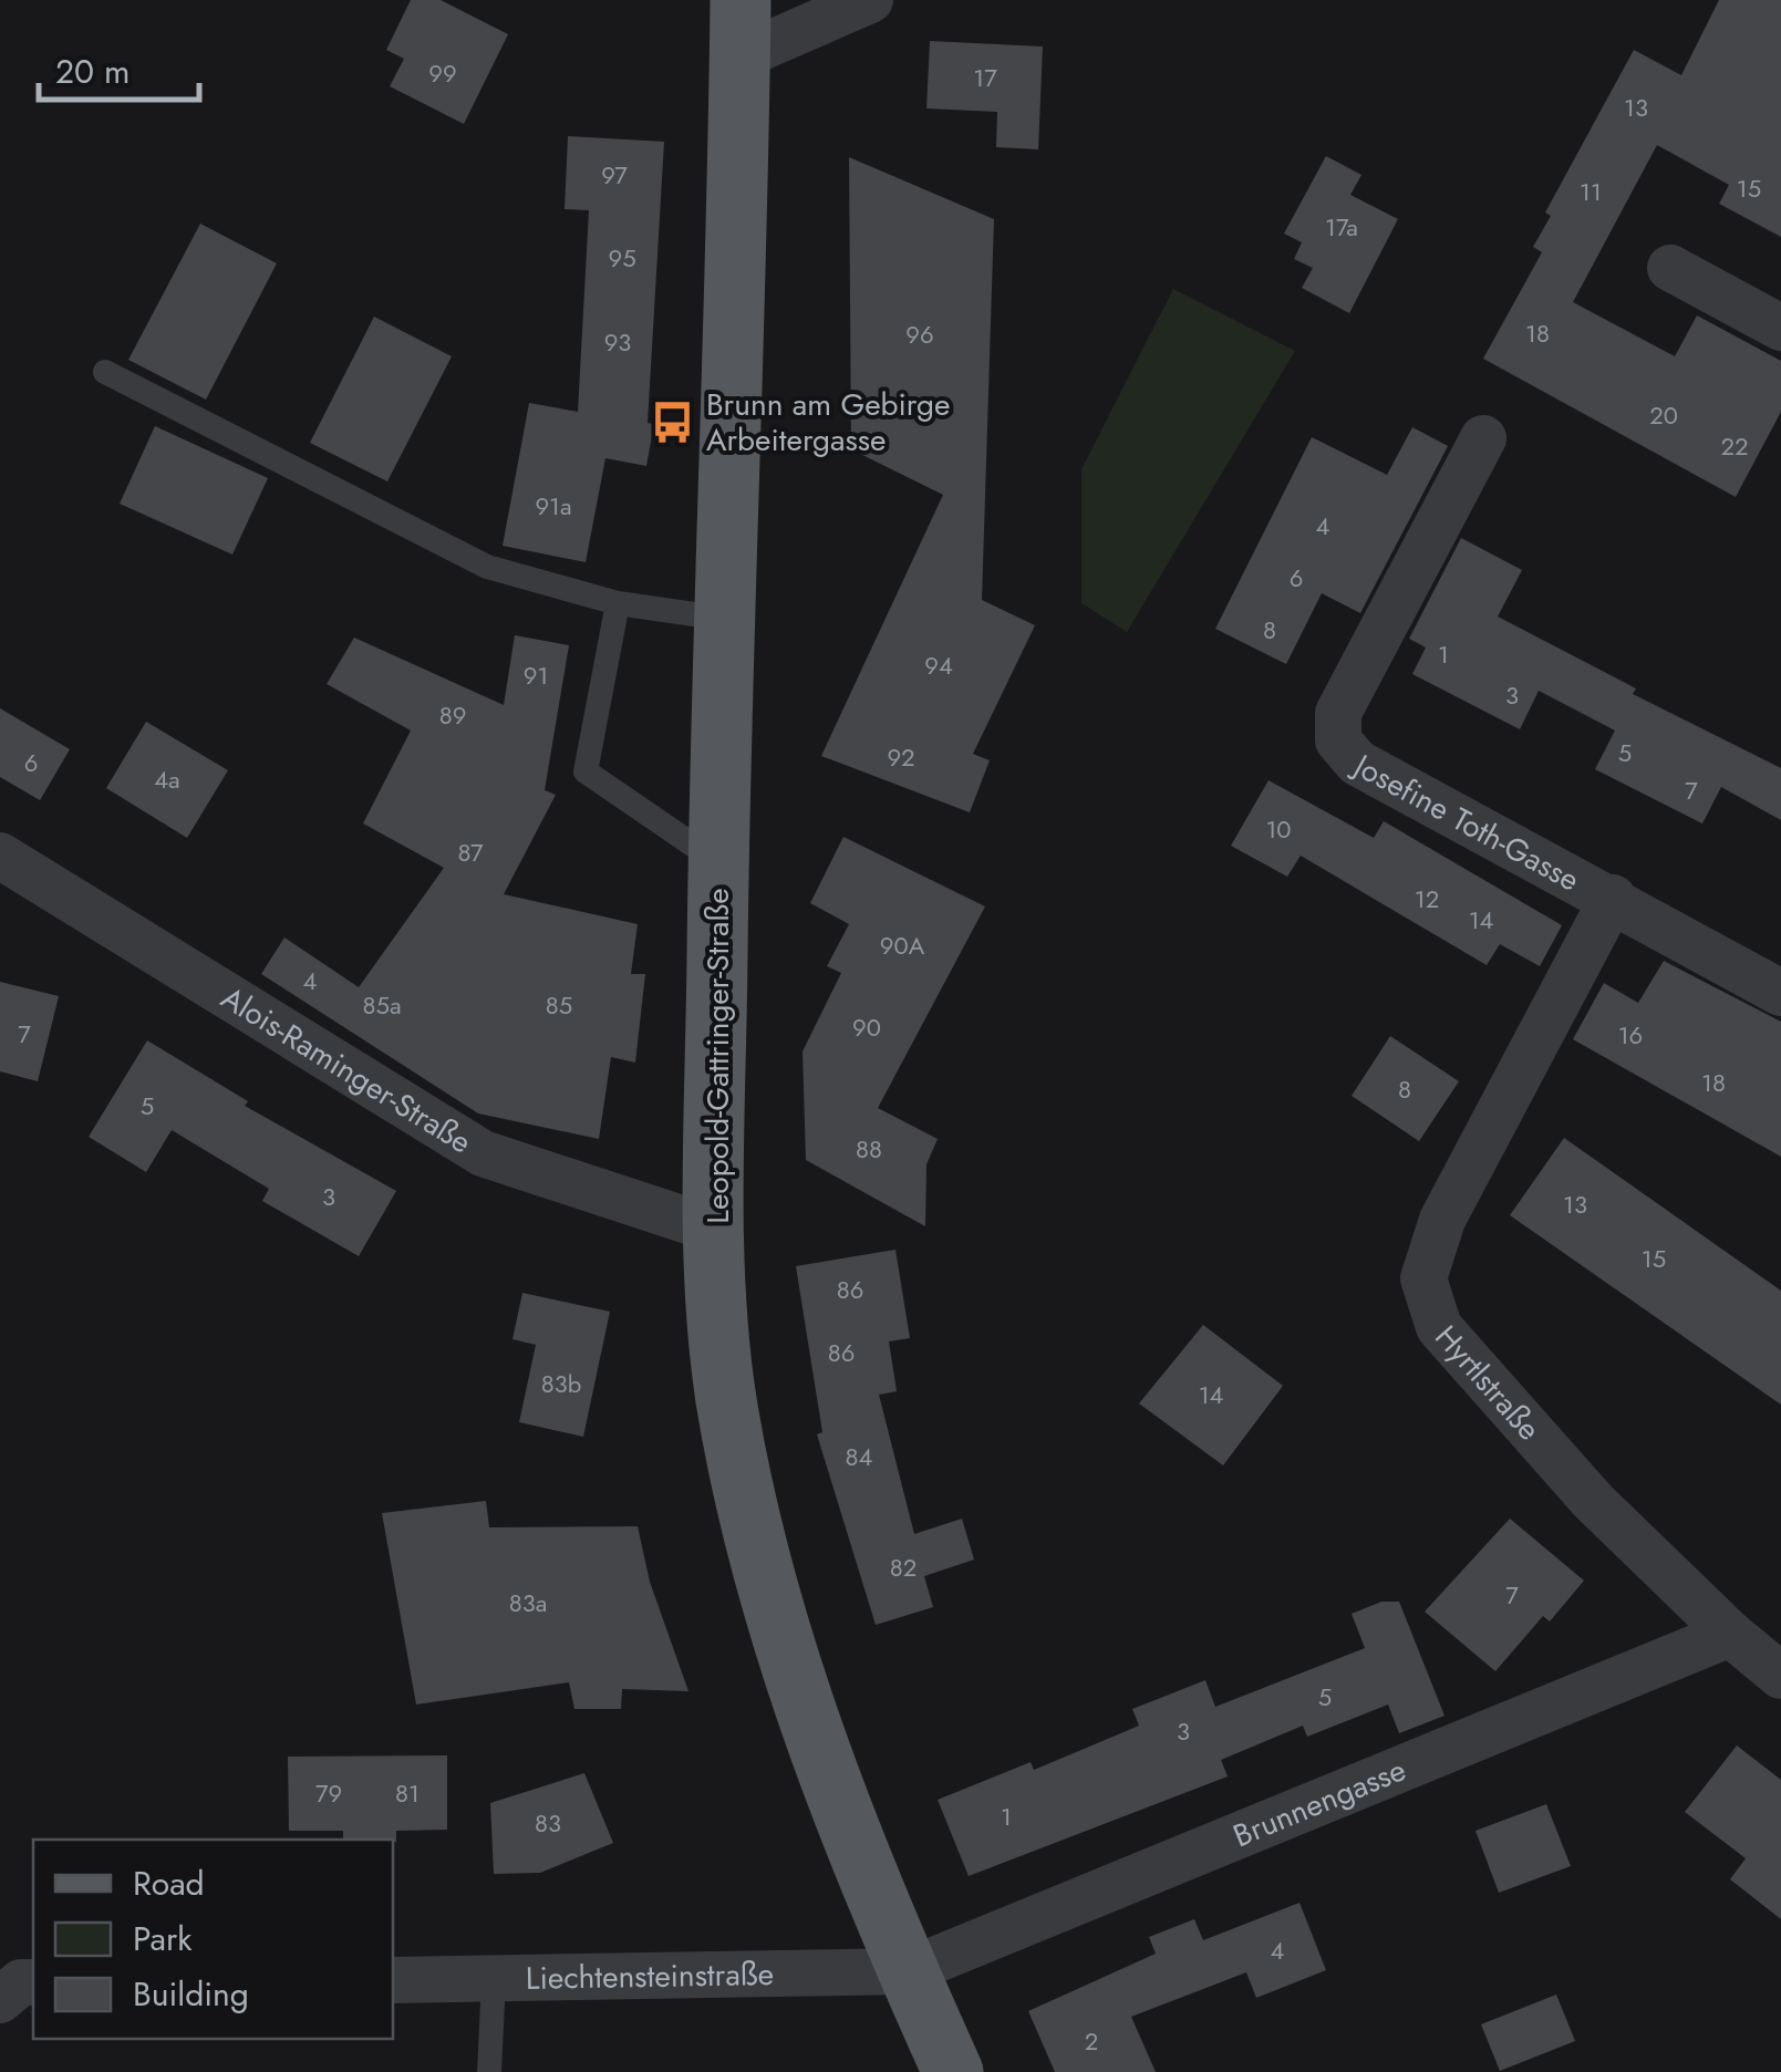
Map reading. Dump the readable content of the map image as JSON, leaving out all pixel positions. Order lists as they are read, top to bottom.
{
  "streets": {
    "main road": ["Leopold-Gattringer-Straße"],
    "street": [
      "Josefine Toth-Gasse",
      "Alois-Raminger-Straße",
      "Hyrtlstraße",
      "Brunnengasse",
      "Liechtensteinstraße"
    ]
  },
  "crossings": [
    ["Josefine Toth-Gasse", "Hyrtlstraße"],
    ["Leopold-Gattringer-Straße", "Alois-Raminger-Straße"],
    ["Leopold-Gattringer-Straße", "Brunnengasse"],
    ["Leopold-Gattringer-Straße", "Liechtensteinstraße"],
    ["Hyrtlstraße", "Brunnengasse"],
    ["Brunnengasse", "Liechtensteinstraße"]
  ],
  "places": {
    "bus stop": ["Brunn am Gebirge Arbeitergasse"]
  },
  "house_numbers": [
    "99",
    "17",
    "13",
    "97",
    "15",
    "11",
    "17a",
    "95",
    "18",
    "96",
    "93",
    "20",
    "22",
    "91a",
    "4",
    "6",
    "8",
    "1",
    "94",
    "91",
    "3",
    "89",
    "5",
    "92",
    "6",
    "4a",
    "7",
    "10",
    "87",
    "12",
    "14",
    "90A",
    "4",
    "85a",
    "85",
    "90",
    "7",
    "16",
    "18",
    "8",
    "5",
    "88",
    "3",
    "13",
    "15",
    "86",
    "86",
    "83b",
    "14",
    "84",
    "82",
    "7",
    "83a",
    "5",
    "3",
    "79",
    "81",
    "1",
    "83",
    "4",
    "2"
  ],
  "legend": ["Road", "Park", "Building"],
  "scale_bar": "20 m"
}
